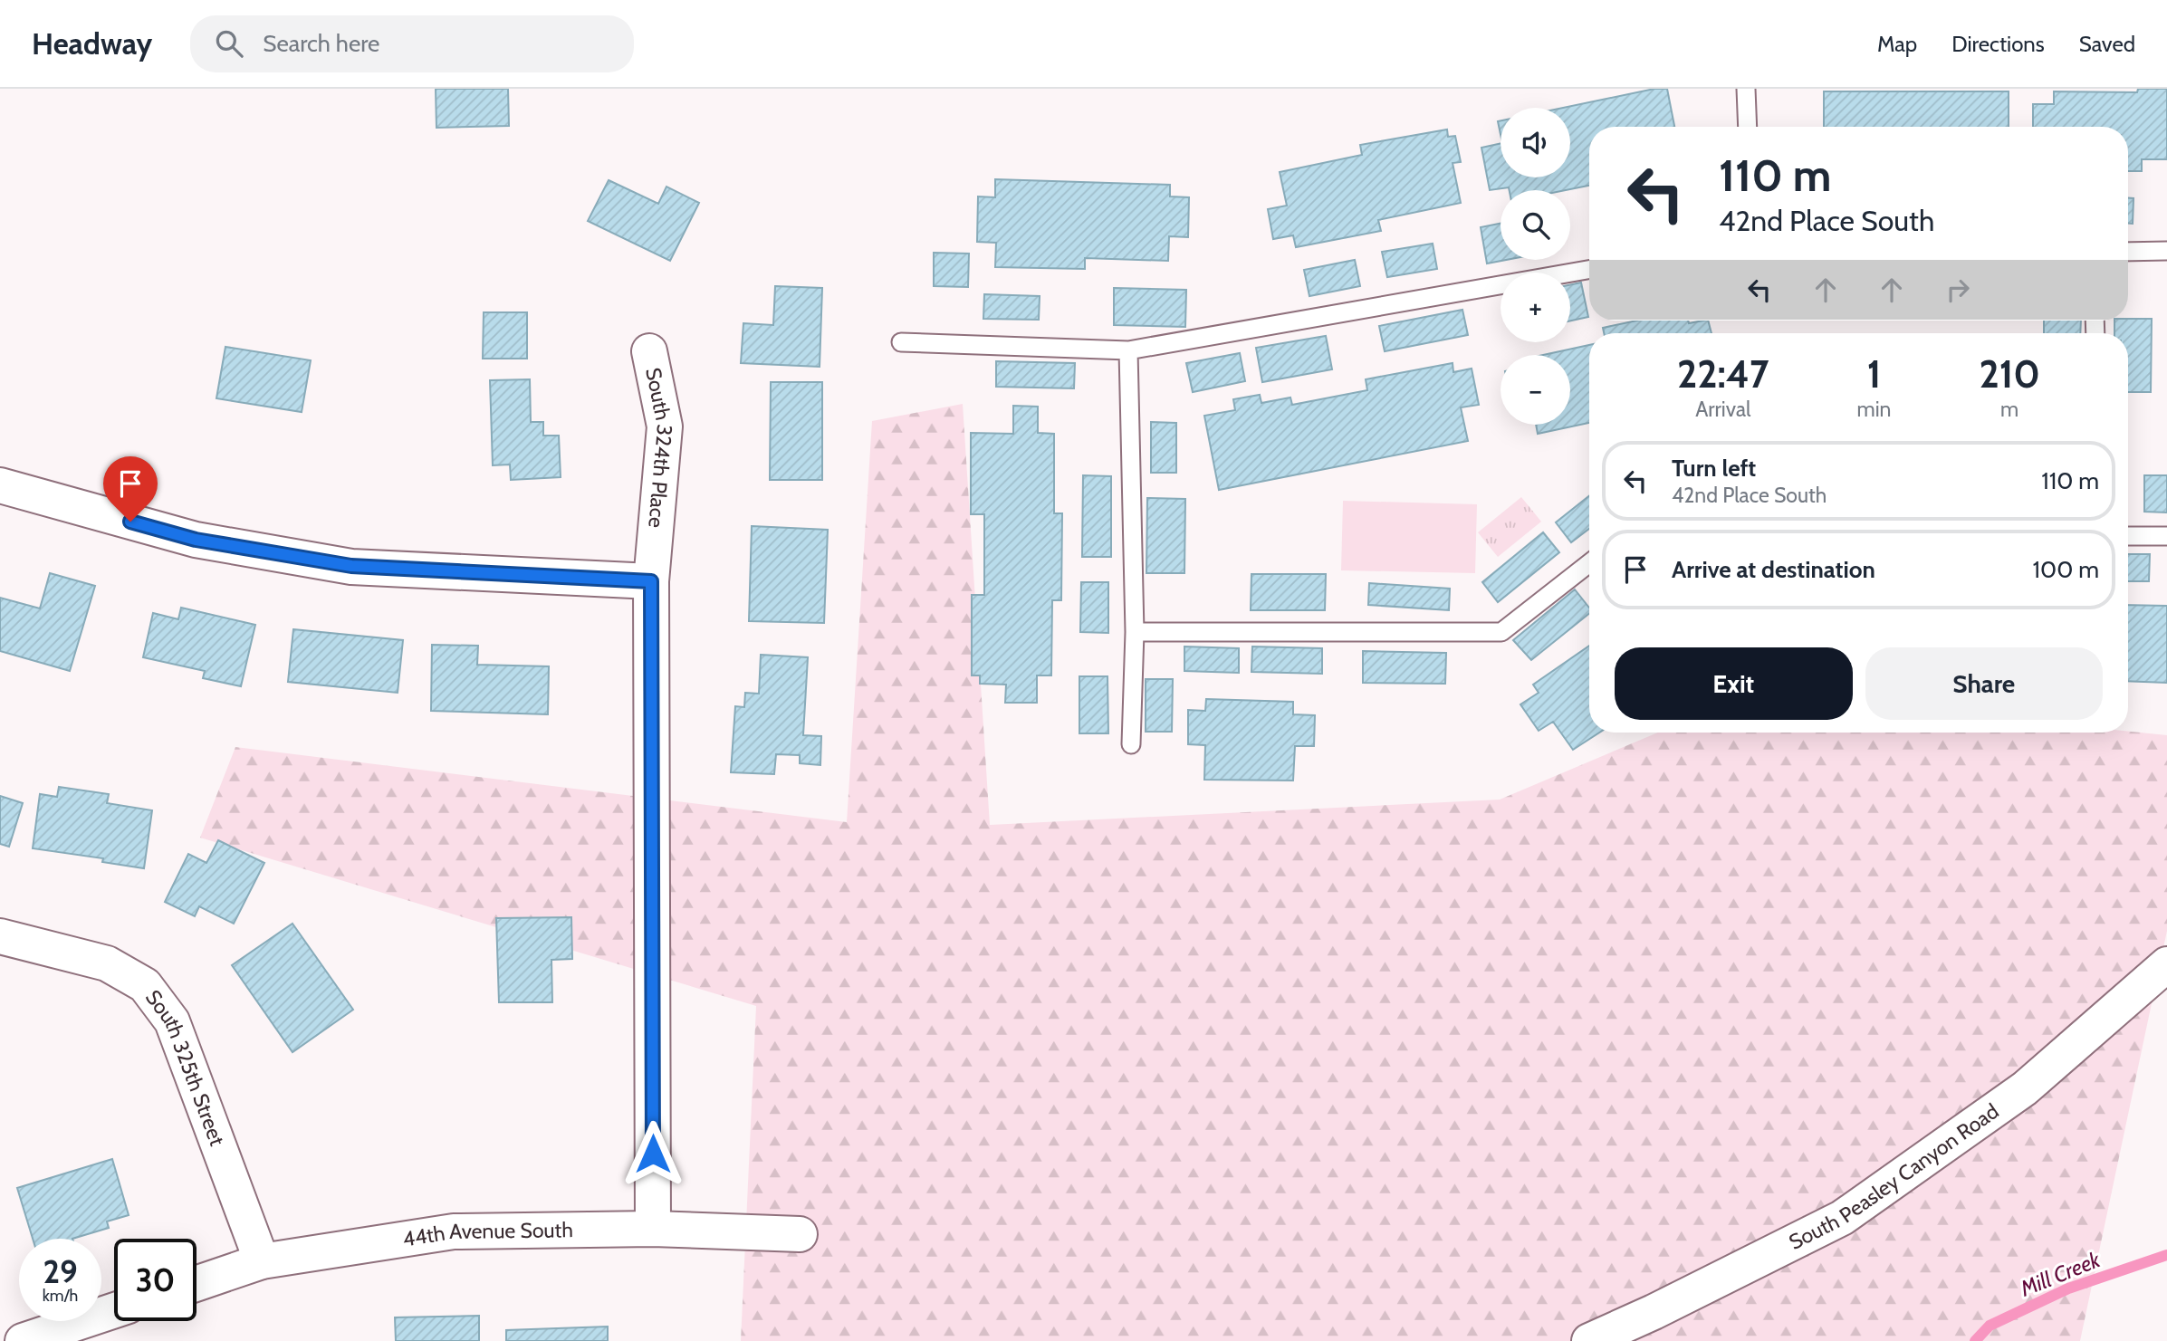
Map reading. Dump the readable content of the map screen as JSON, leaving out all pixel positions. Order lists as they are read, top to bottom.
{
  "streets": {
    "street": [
      "South 324th Place",
      "South 325th Street",
      "South Peasley Canyon Road",
      "44th Avenue South"
    ]
  },
  "crossings": [
    ["South 324th Place", "44th Avenue South"],
    ["South 325th Street", "44th Avenue South"]
  ],
  "water": ["Mill Creek"],
  "page": {
    "header": "Headway",
    "search": "Search here",
    "nav": ["Map", "Directions", "Saved"],
    "map_buttons": ["+", "−"],
    "turn": ["110 m", "42nd Place South"],
    "eta": [
      "22:47",
      "Arrival",
      "1",
      "min",
      "210",
      "m"
    ],
    "list": [
      {
        "name": "Turn left",
        "note": "42nd Place South",
        "value": "110 m"
      },
      {
        "name": "Arrive at destination",
        "value": "100 m"
      }
    ],
    "buttons": ["Exit", "Share"],
    "speed": "29 km/h",
    "limit": "30"
  }
}
